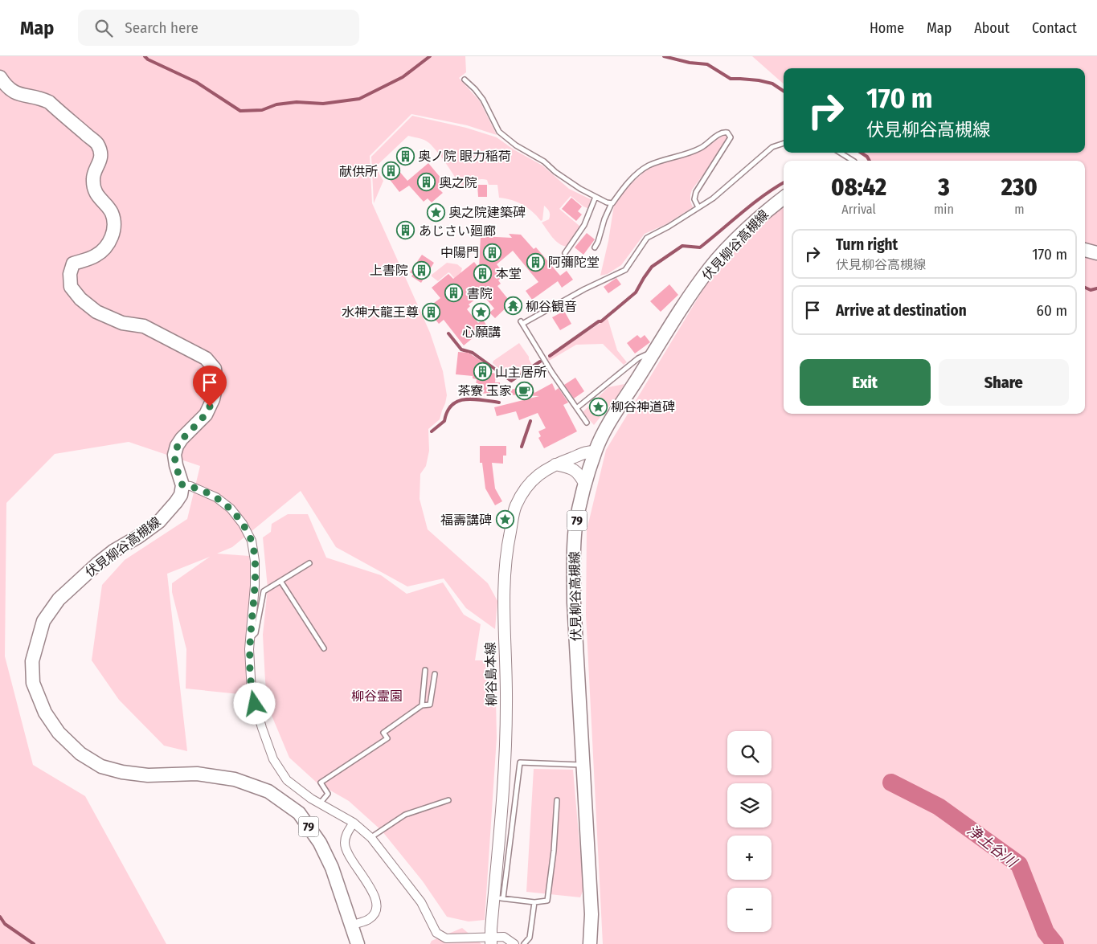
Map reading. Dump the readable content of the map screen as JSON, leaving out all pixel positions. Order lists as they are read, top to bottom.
{
  "streets": {
    "main road": ["伏見柳谷高槻線", "79", "柳谷島本線"]
  },
  "crossings": [
    ["伏見柳谷高槻線", "柳谷島本線"]
  ],
  "water": ["浄土谷川"],
  "parks": ["柳谷霊園"],
  "places": {
    "building": [
      "奥ノ院 眼力稲荷",
      "献供所",
      "奥之院",
      "あじさい廻廊",
      "中陽門",
      "阿彌陀堂",
      "上書院",
      "本堂",
      "書院",
      "水神大龍王尊",
      "山主居所"
    ],
    "place": [
      "奥之院建築碑",
      "心願講",
      "柳谷神道碑",
      "福壽講碑"
    ],
    "temple": ["柳谷観音"],
    "cafe": ["茶寮 玉家"]
  },
  "page": {
    "header": "Map",
    "search": "Search here",
    "nav": [
      "Home",
      "Map",
      "About",
      "Contact"
    ],
    "turn": ["170 m", "伏見柳谷高槻線"],
    "eta": [
      "08:42",
      "Arrival",
      "3",
      "min",
      "230",
      "m"
    ],
    "list": [
      {
        "name": "Turn right",
        "note": "伏見柳谷高槻線",
        "value": "170 m"
      },
      {
        "name": "Arrive at destination",
        "value": "60 m"
      }
    ],
    "buttons": ["Exit", "Share"],
    "map_buttons": ["+", "−"]
  }
}
